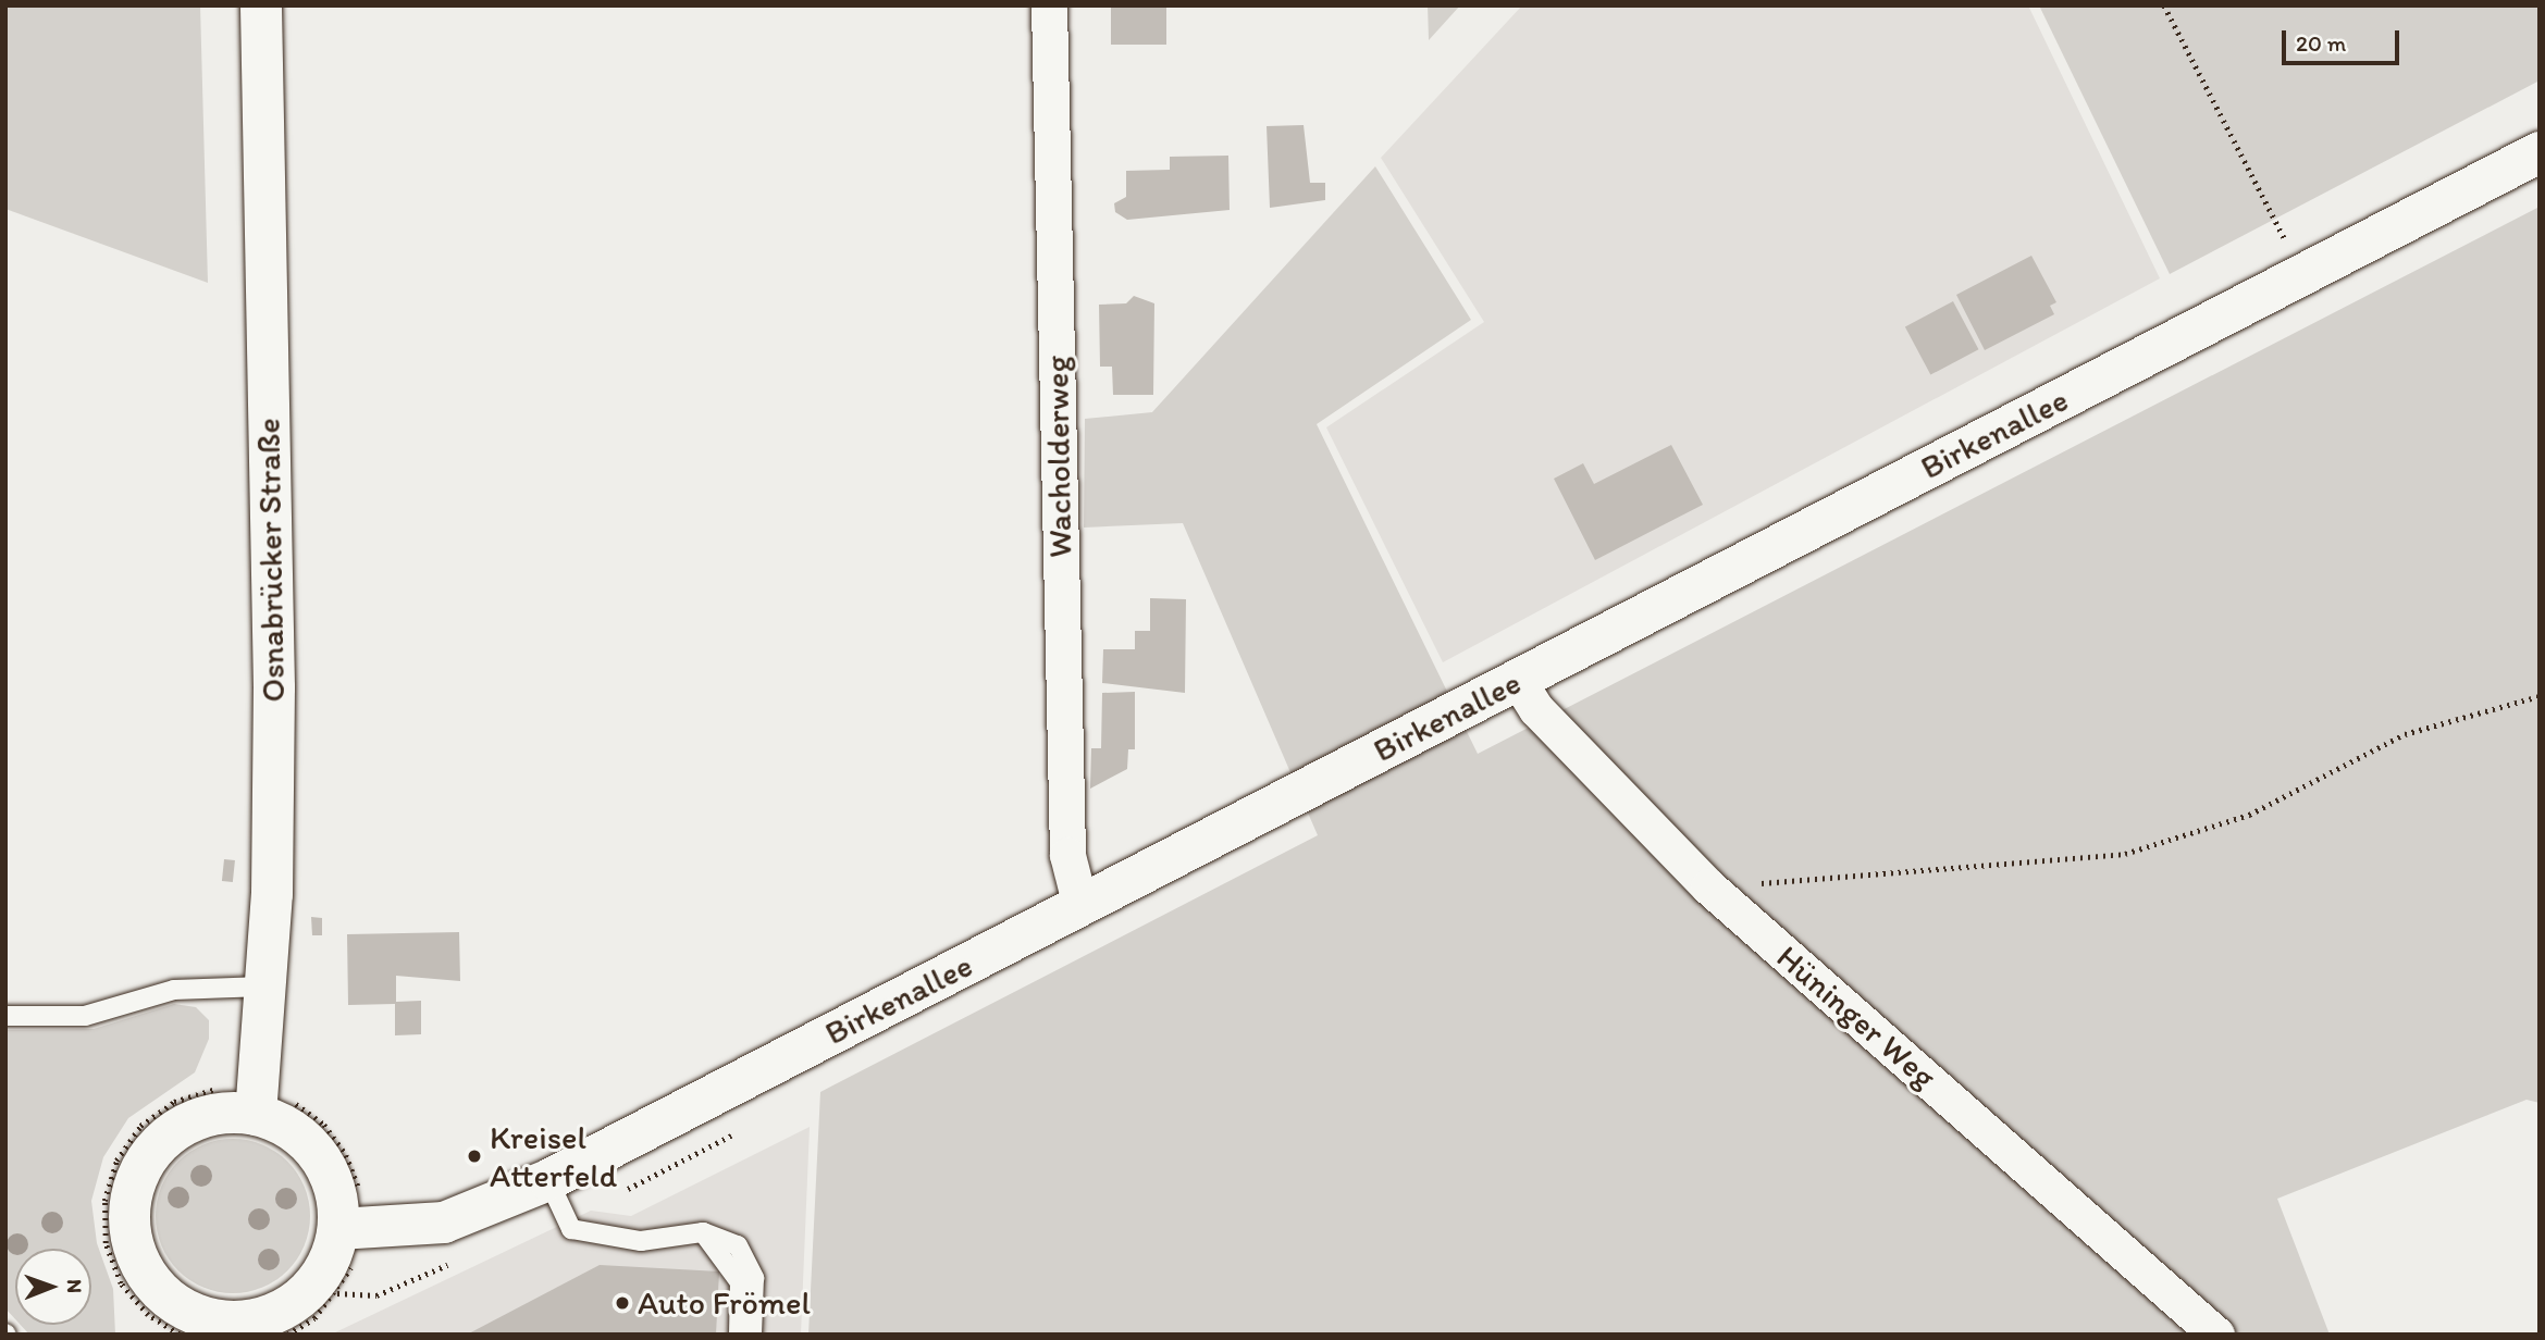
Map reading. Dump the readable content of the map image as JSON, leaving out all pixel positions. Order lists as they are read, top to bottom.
{
  "streets": {
    "street": [
      "Birkenallee",
      "Wacholderweg",
      "Osnabrücker Straße",
      "Hüninger Weg"
    ]
  },
  "crossings": [
    ["Birkenallee", "Wacholderweg"],
    ["Birkenallee", "Osnabrücker Straße"],
    ["Birkenallee", "Hüninger Weg"]
  ],
  "places": ["Kreisel Atterfeld", "Auto Frömel"],
  "scale_bar": "20 m",
  "north": "right"
}
